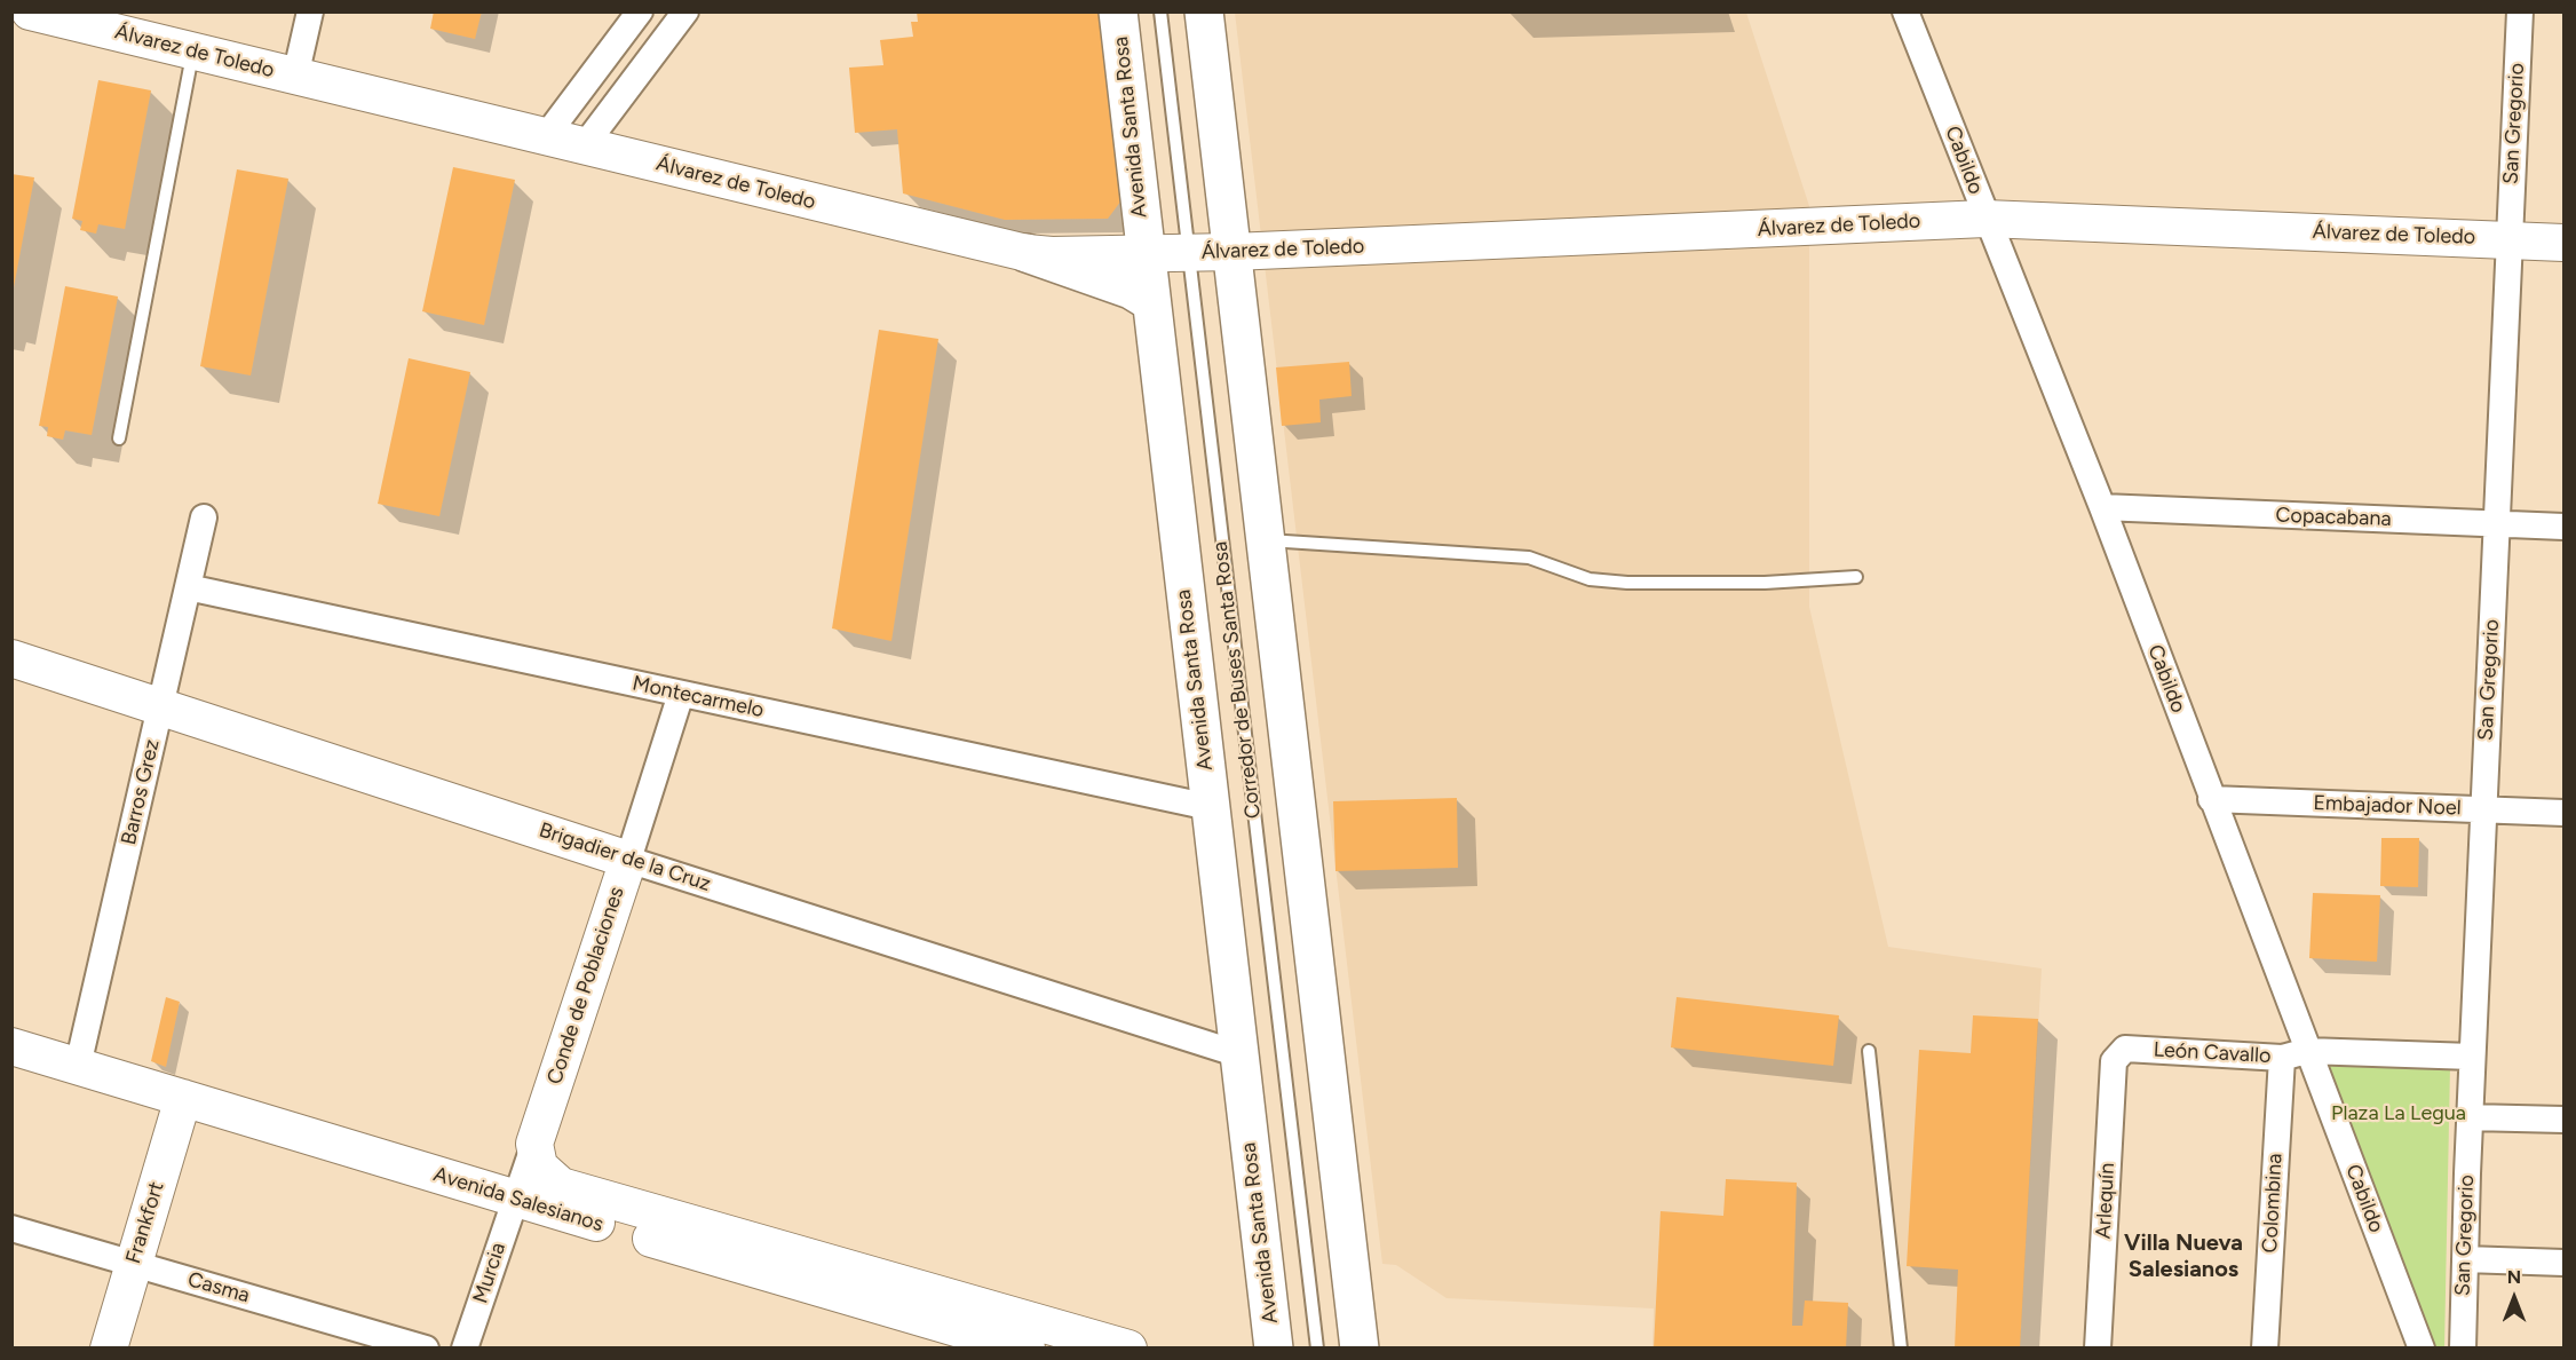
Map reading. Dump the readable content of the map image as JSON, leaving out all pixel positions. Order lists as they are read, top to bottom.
{
  "streets": {
    "main road": ["Avenida Santa Rosa"],
    "street": [
      "Álvarez de Toledo",
      "San Gregorio",
      "Cabildo",
      "Copacabana",
      "Montecarmelo",
      "Barros Grez",
      "Embajador Noel",
      "Brigadier de la Cruz",
      "Conde de Poblaciones",
      "León Cavallo",
      "Avenida Salesianos",
      "Arlequín",
      "Colombina",
      "Frankfort",
      "Murcia",
      "Casma"
    ],
    "lane": ["Corredor de Buses Santa Rosa"]
  },
  "crossings": [
    ["Álvarez de Toledo", "San Gregorio"],
    ["Álvarez de Toledo", "Avenida Santa Rosa"],
    ["Álvarez de Toledo", "Cabildo"],
    ["Álvarez de Toledo", "Corredor de Buses Santa Rosa"],
    ["San Gregorio", "Copacabana"],
    ["San Gregorio", "Embajador Noel"],
    ["San Gregorio", "León Cavallo"],
    ["Avenida Santa Rosa", "Montecarmelo"],
    ["Avenida Santa Rosa", "Brigadier de la Cruz"],
    ["Cabildo", "Copacabana"],
    ["Cabildo", "Embajador Noel"],
    ["Cabildo", "León Cavallo"],
    ["Montecarmelo", "Barros Grez"],
    ["Montecarmelo", "Conde de Poblaciones"],
    ["Barros Grez", "Brigadier de la Cruz"],
    ["Barros Grez", "Avenida Salesianos"],
    ["Brigadier de la Cruz", "Conde de Poblaciones"],
    ["Conde de Poblaciones", "Avenida Salesianos"],
    ["Conde de Poblaciones", "Murcia"],
    ["León Cavallo", "Arlequín"],
    ["León Cavallo", "Colombina"],
    ["Avenida Salesianos", "Frankfort"],
    ["Avenida Salesianos", "Murcia"],
    ["Frankfort", "Casma"]
  ],
  "districts": ["Villa Nueva Salesianos"],
  "parks": ["Plaza La Legua"],
  "north": "top"
}
